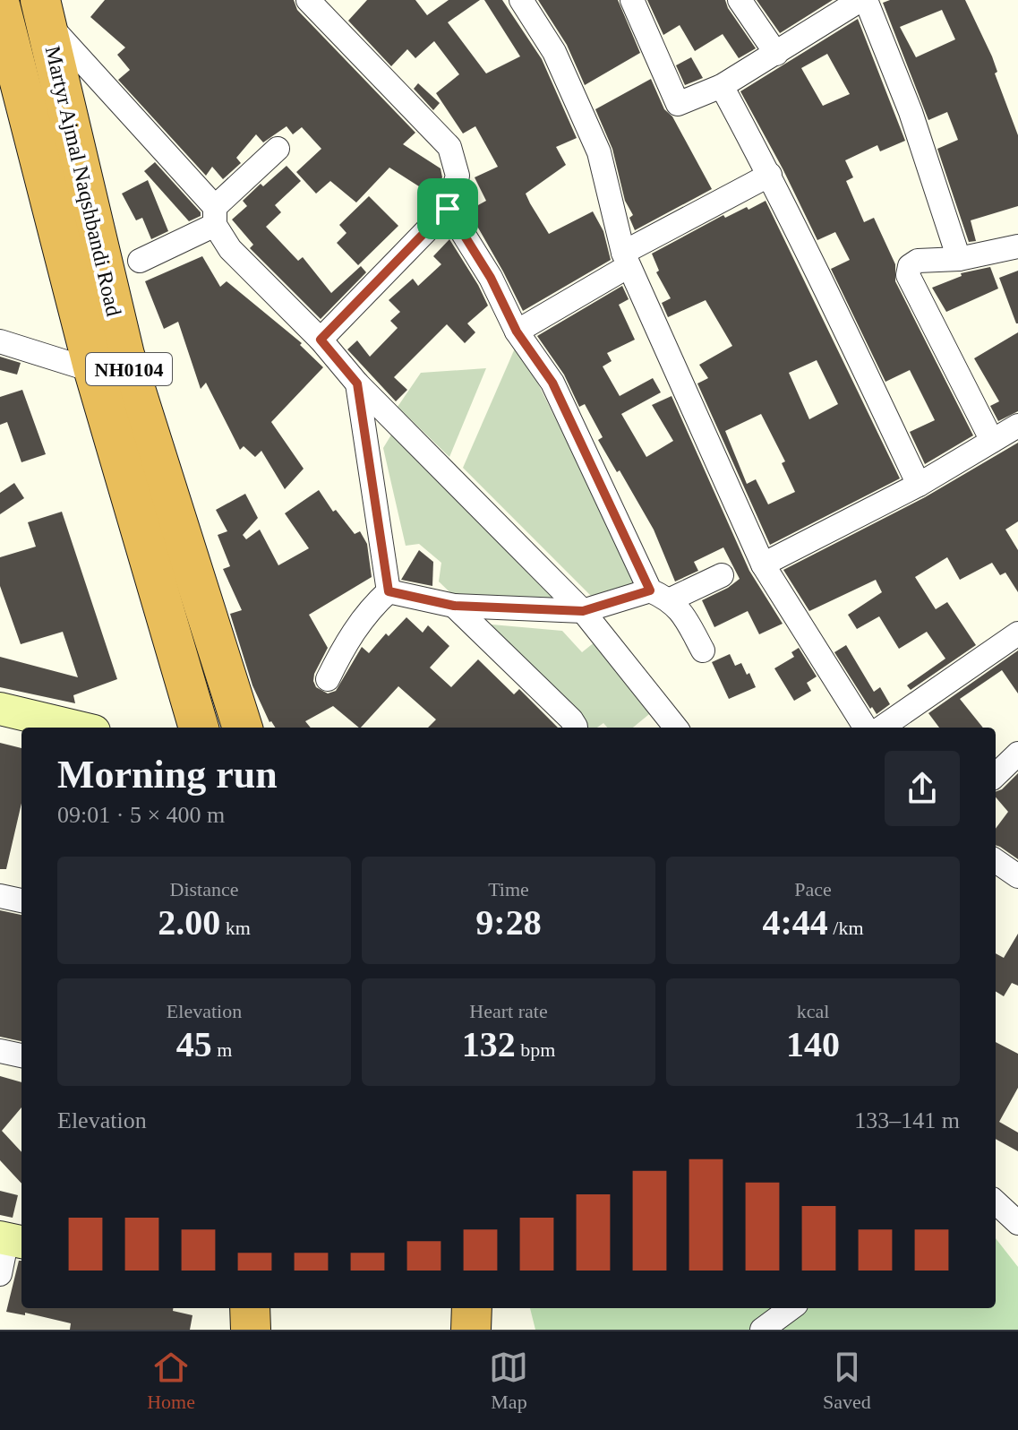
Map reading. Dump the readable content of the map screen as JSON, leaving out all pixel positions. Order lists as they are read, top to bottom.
{
  "streets": {
    "highway": ["Martyr Ajmal Naqshbandi Road", "NH0104"]
  },
  "page": {
    "heading": ["Morning run", "09:01 · 5 × 400 m"],
    "stats": [
      ["Distance", "2.00 km"],
      ["Time", "9:28"],
      ["Pace", "4:44 /km"],
      ["Elevation", "45 m"],
      ["Heart rate", "132 bpm"],
      ["kcal", "140"]
    ],
    "chart": ["Elevation", "133–141 m"],
    "tabs": ["Home", "Map", "Saved"]
  }
}
